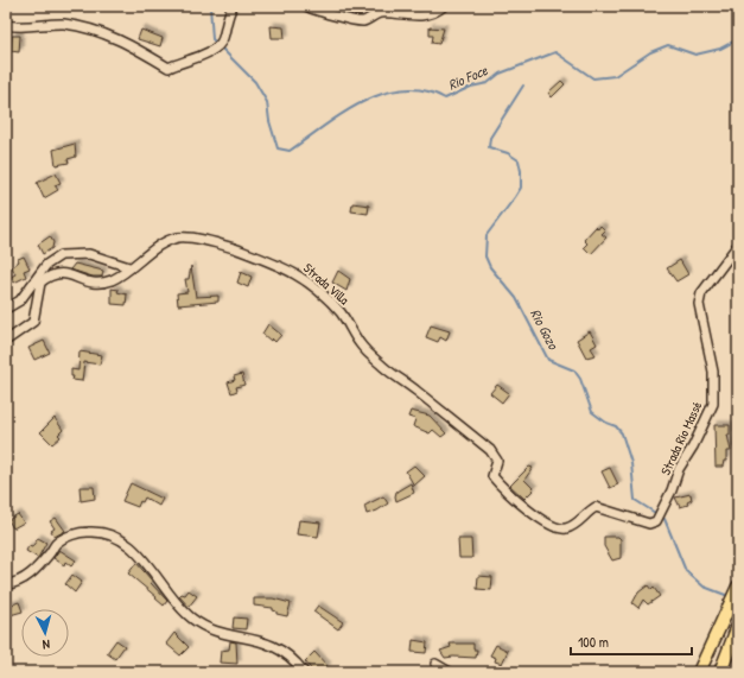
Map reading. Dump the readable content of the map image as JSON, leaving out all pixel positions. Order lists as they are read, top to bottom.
{
  "streets": {
    "street": ["Strada Villa", "Strada Rio Massé"]
  },
  "crossings": [
    ["Strada Villa", "Strada Rio Massé"]
  ],
  "water": ["Rio Foce", "Rio Gozo"],
  "scale_bar": "100 m",
  "north": "bottom"
}
